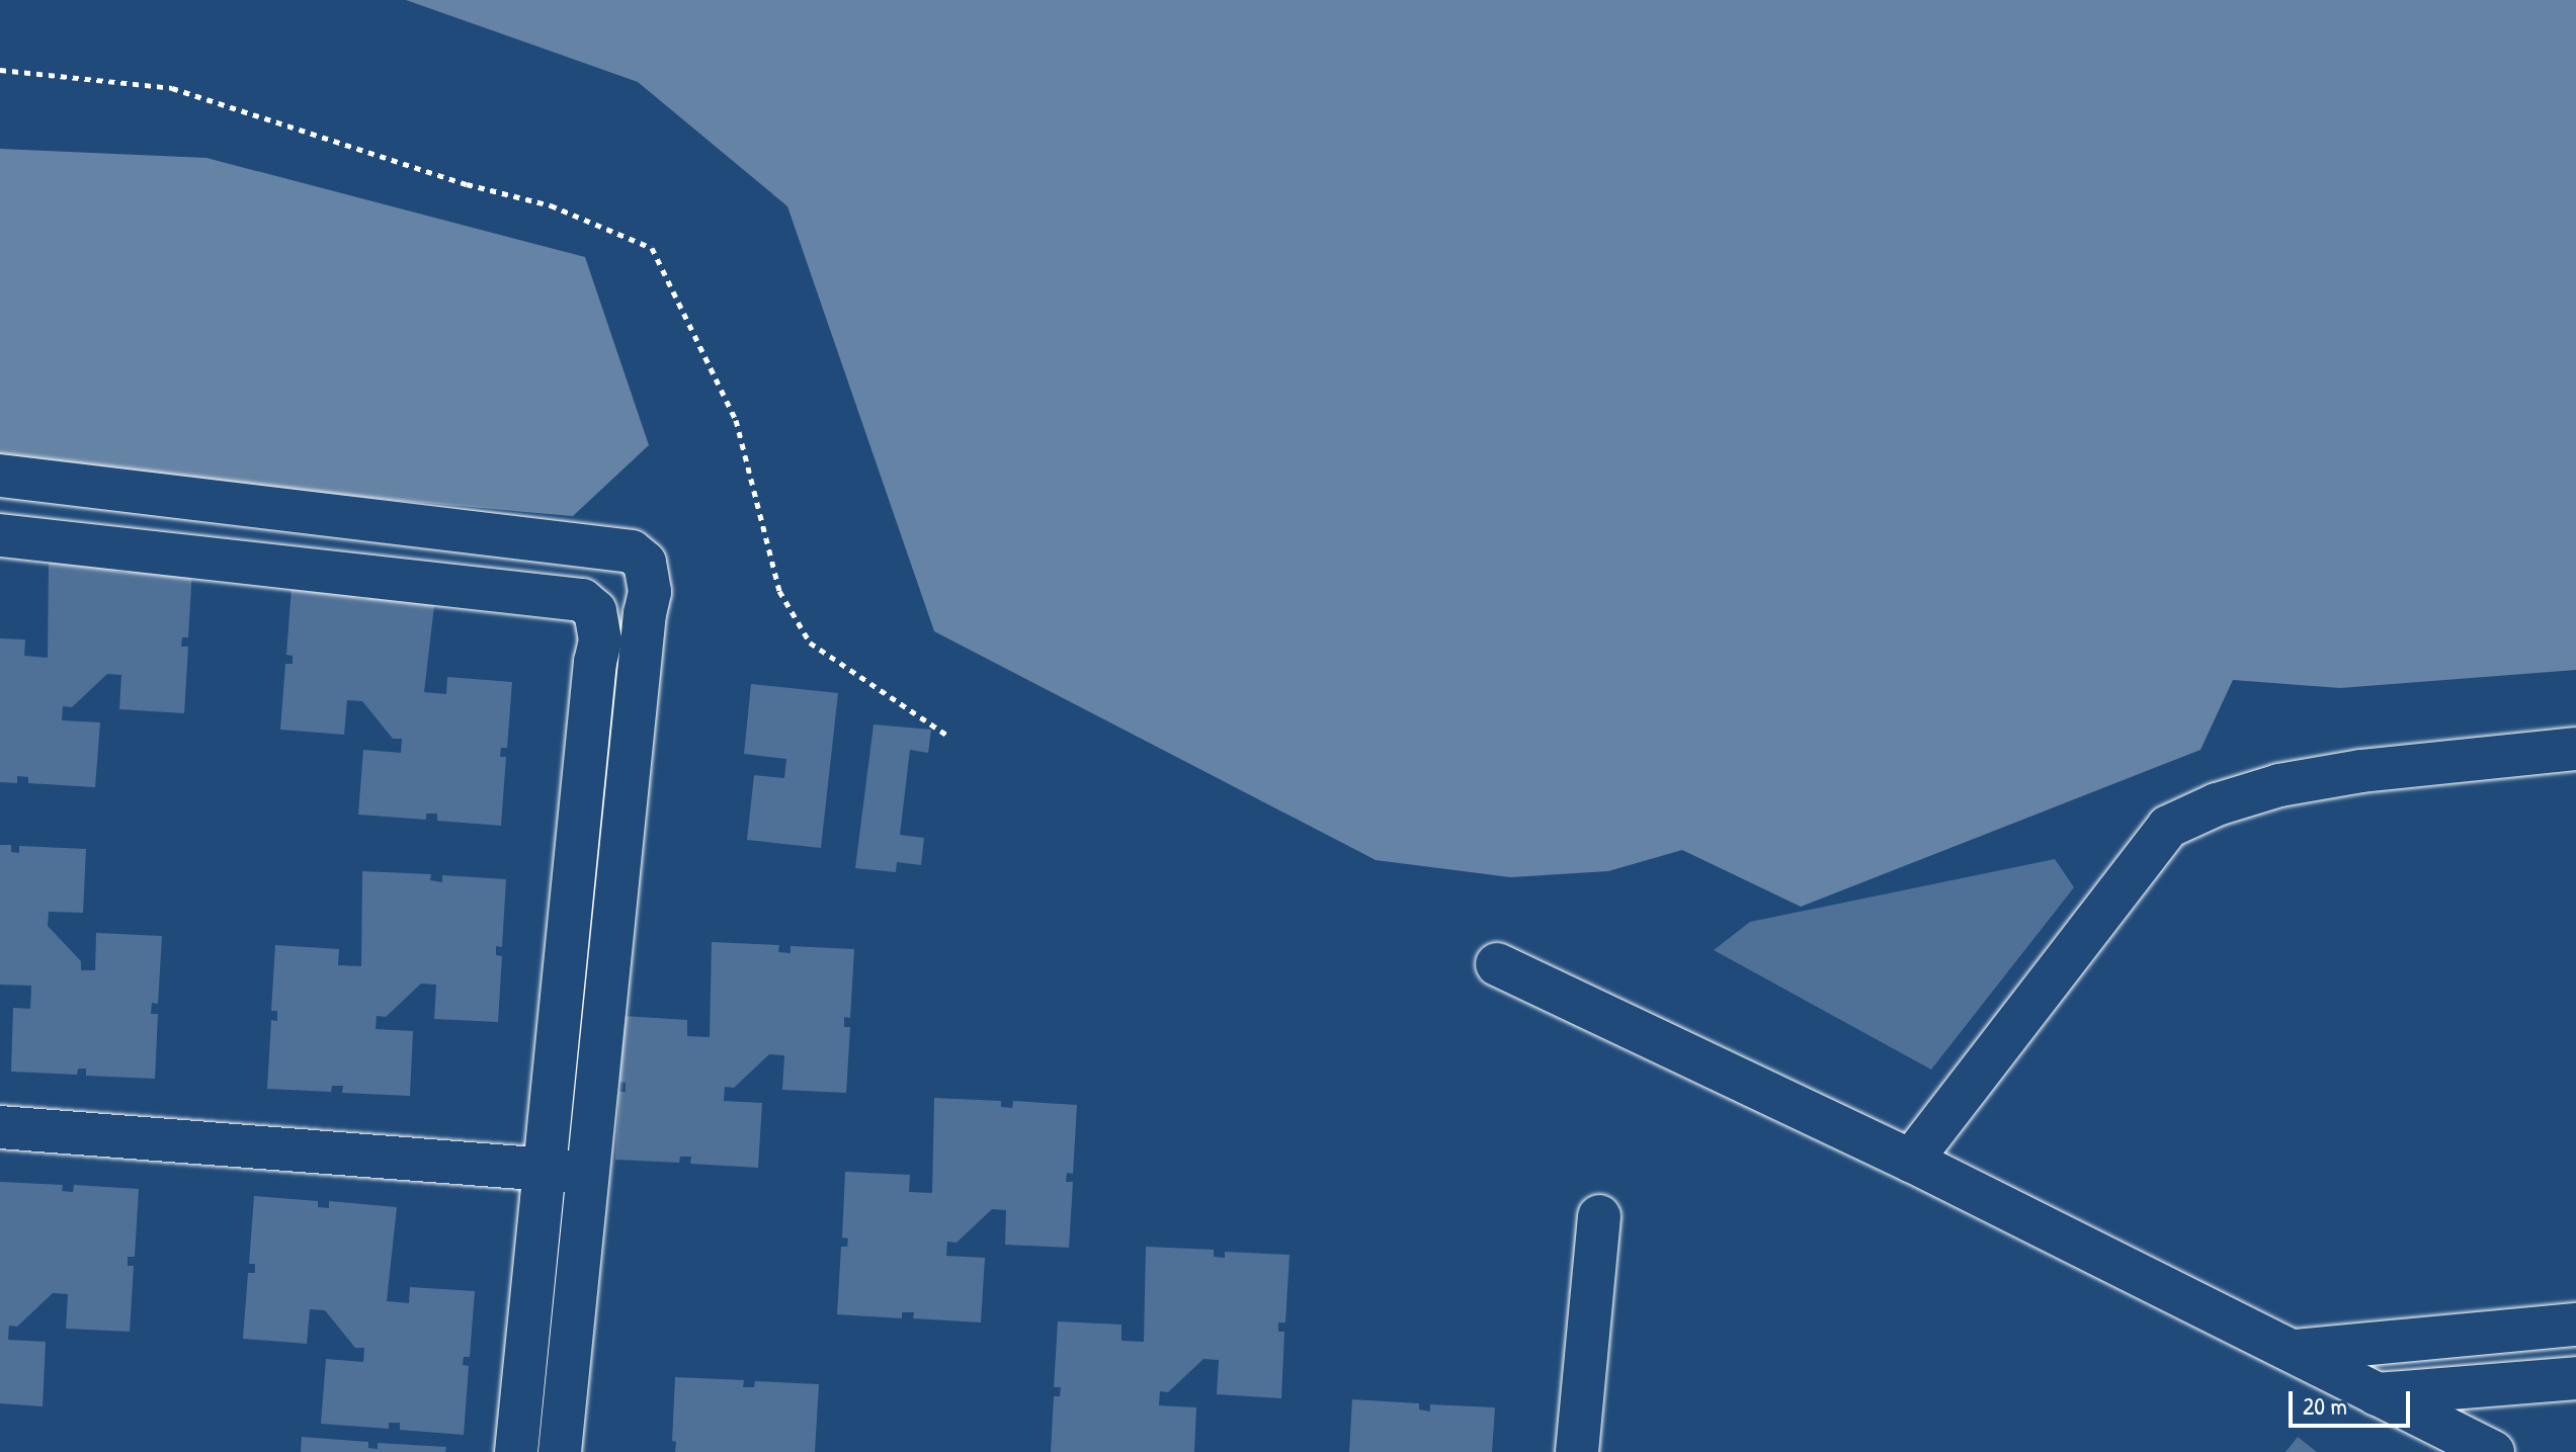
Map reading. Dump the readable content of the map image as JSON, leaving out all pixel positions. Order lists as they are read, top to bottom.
{
  "scale_bar": "20 m"
}
